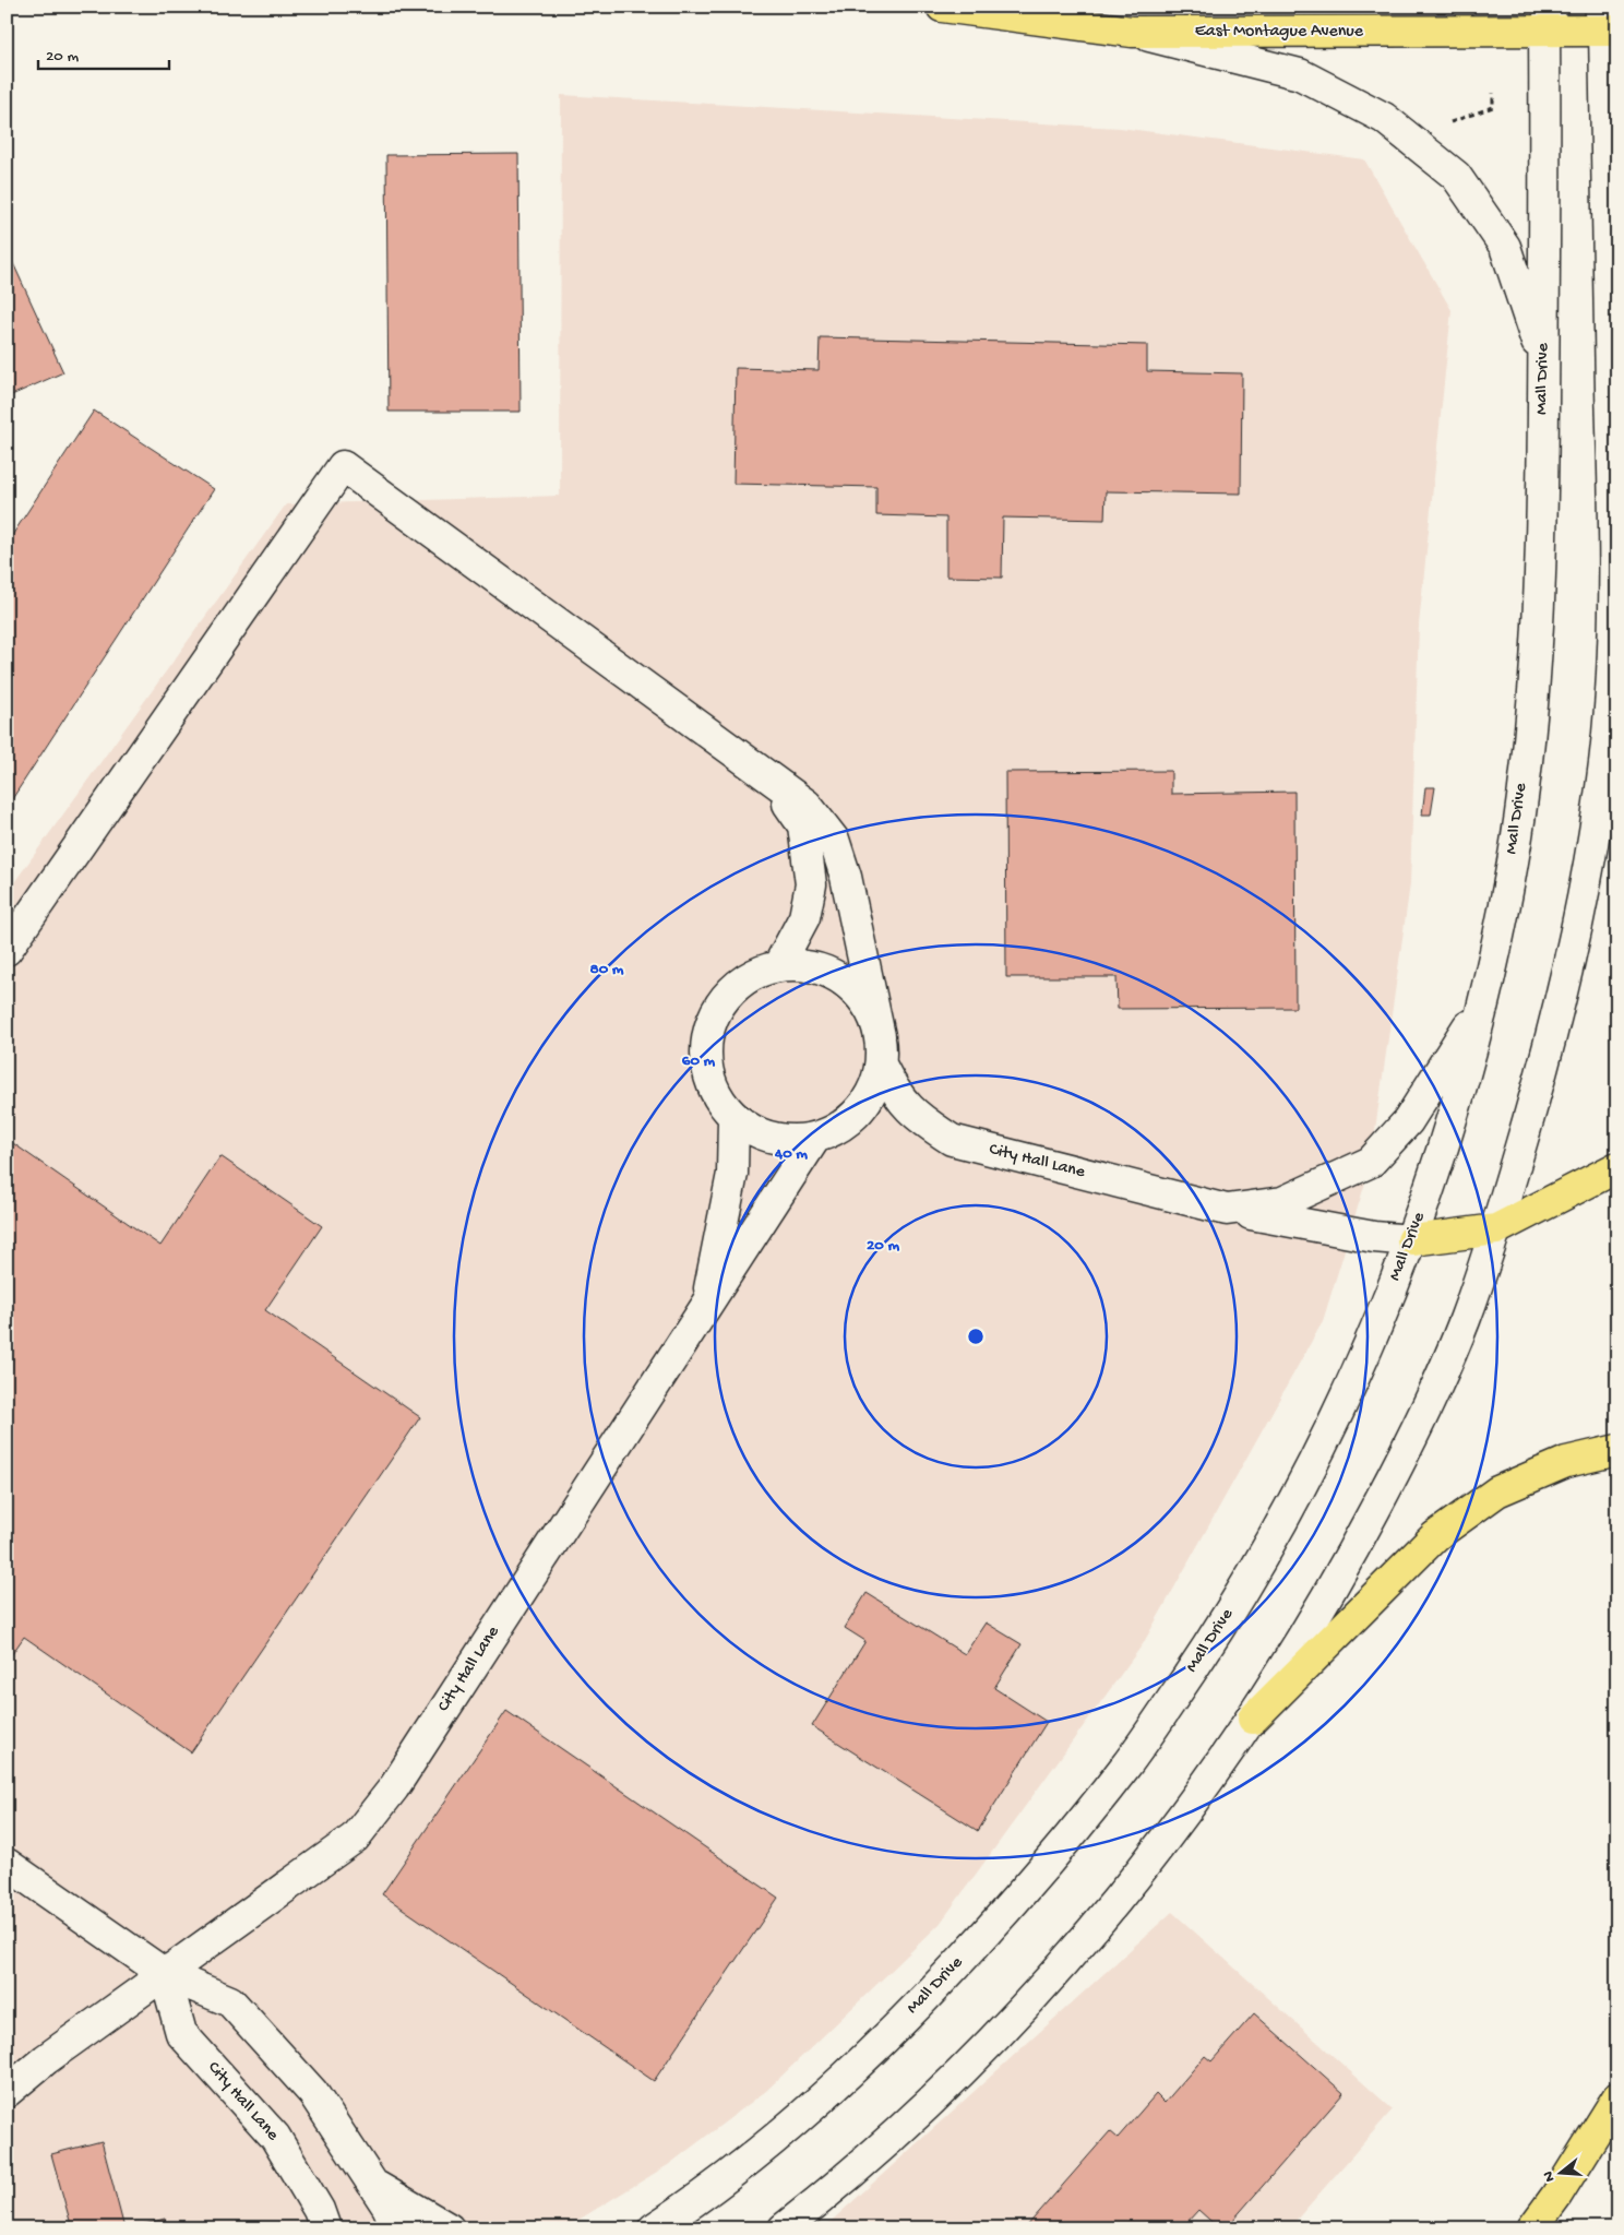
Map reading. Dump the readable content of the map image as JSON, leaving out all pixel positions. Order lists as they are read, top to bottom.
{
  "streets": {
    "main road": ["East Montague Avenue"],
    "street": ["Mall Drive", "City Hall Lane"]
  },
  "crossings": [
    ["East Montague Avenue", "Mall Drive"],
    ["Mall Drive", "City Hall Lane"]
  ],
  "scale_bar": "20 m",
  "north": "left",
  "rings": [
    "80 m",
    "60 m",
    "40 m",
    "20 m"
  ]
}
